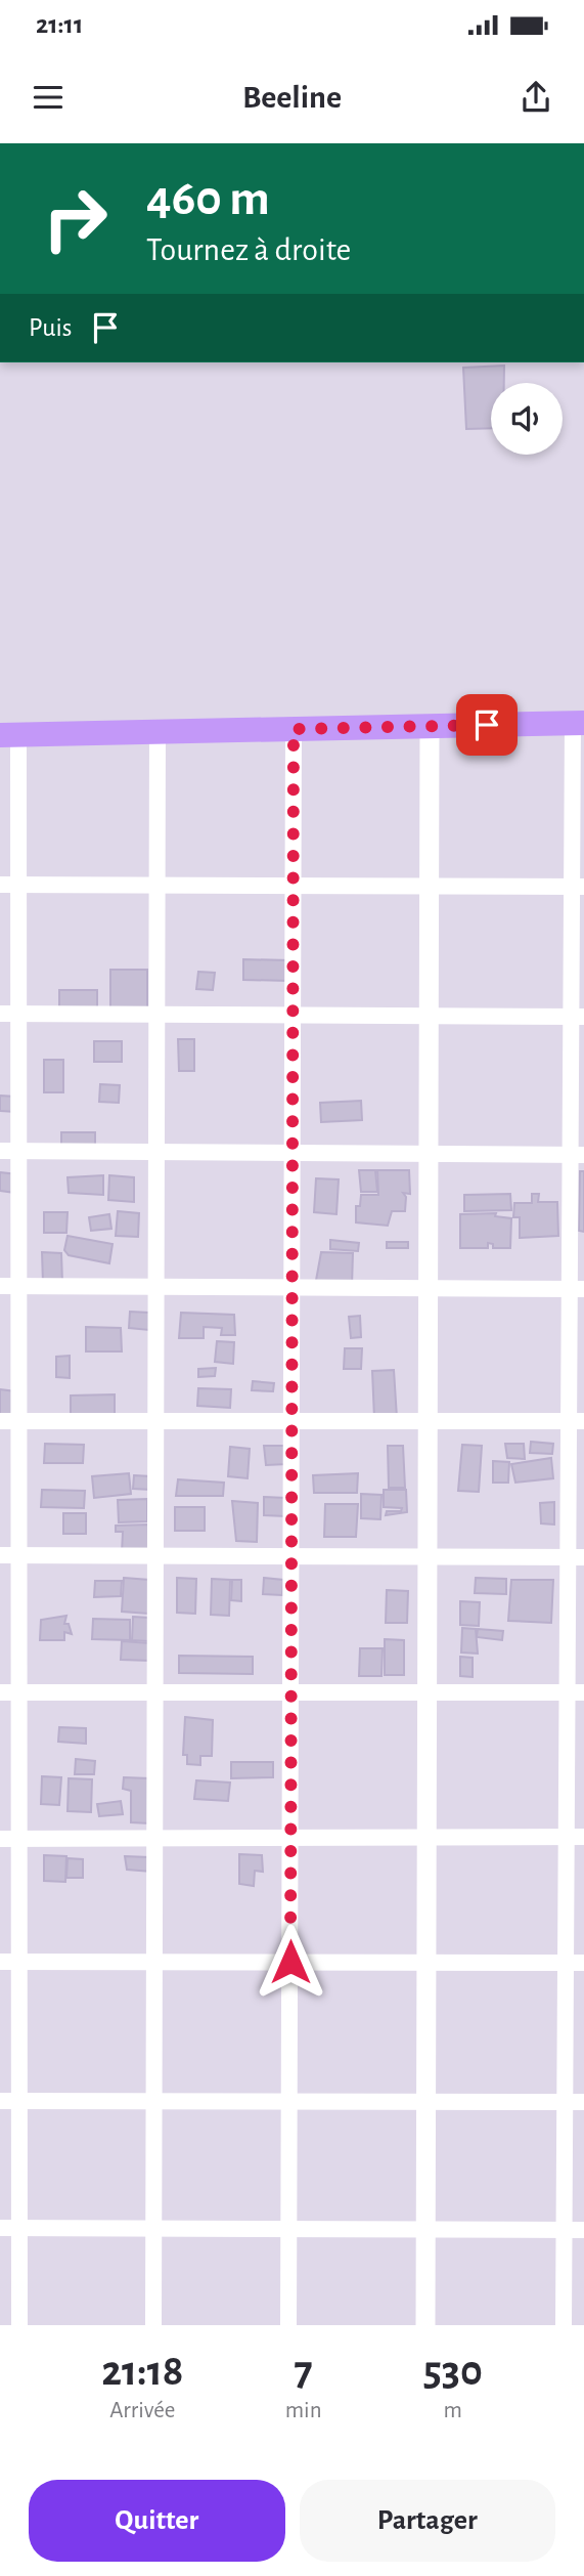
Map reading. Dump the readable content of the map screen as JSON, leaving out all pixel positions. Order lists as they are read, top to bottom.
{
  "page": {
    "status": "21:11",
    "header": "Beeline",
    "turn": ["460 m", "Tournez à droite"],
    "then": "Puis",
    "eta": [
      "21:18",
      "Arrivée",
      "7",
      "min",
      "530",
      "m"
    ],
    "buttons": ["Quitter", "Partager"]
  }
}
